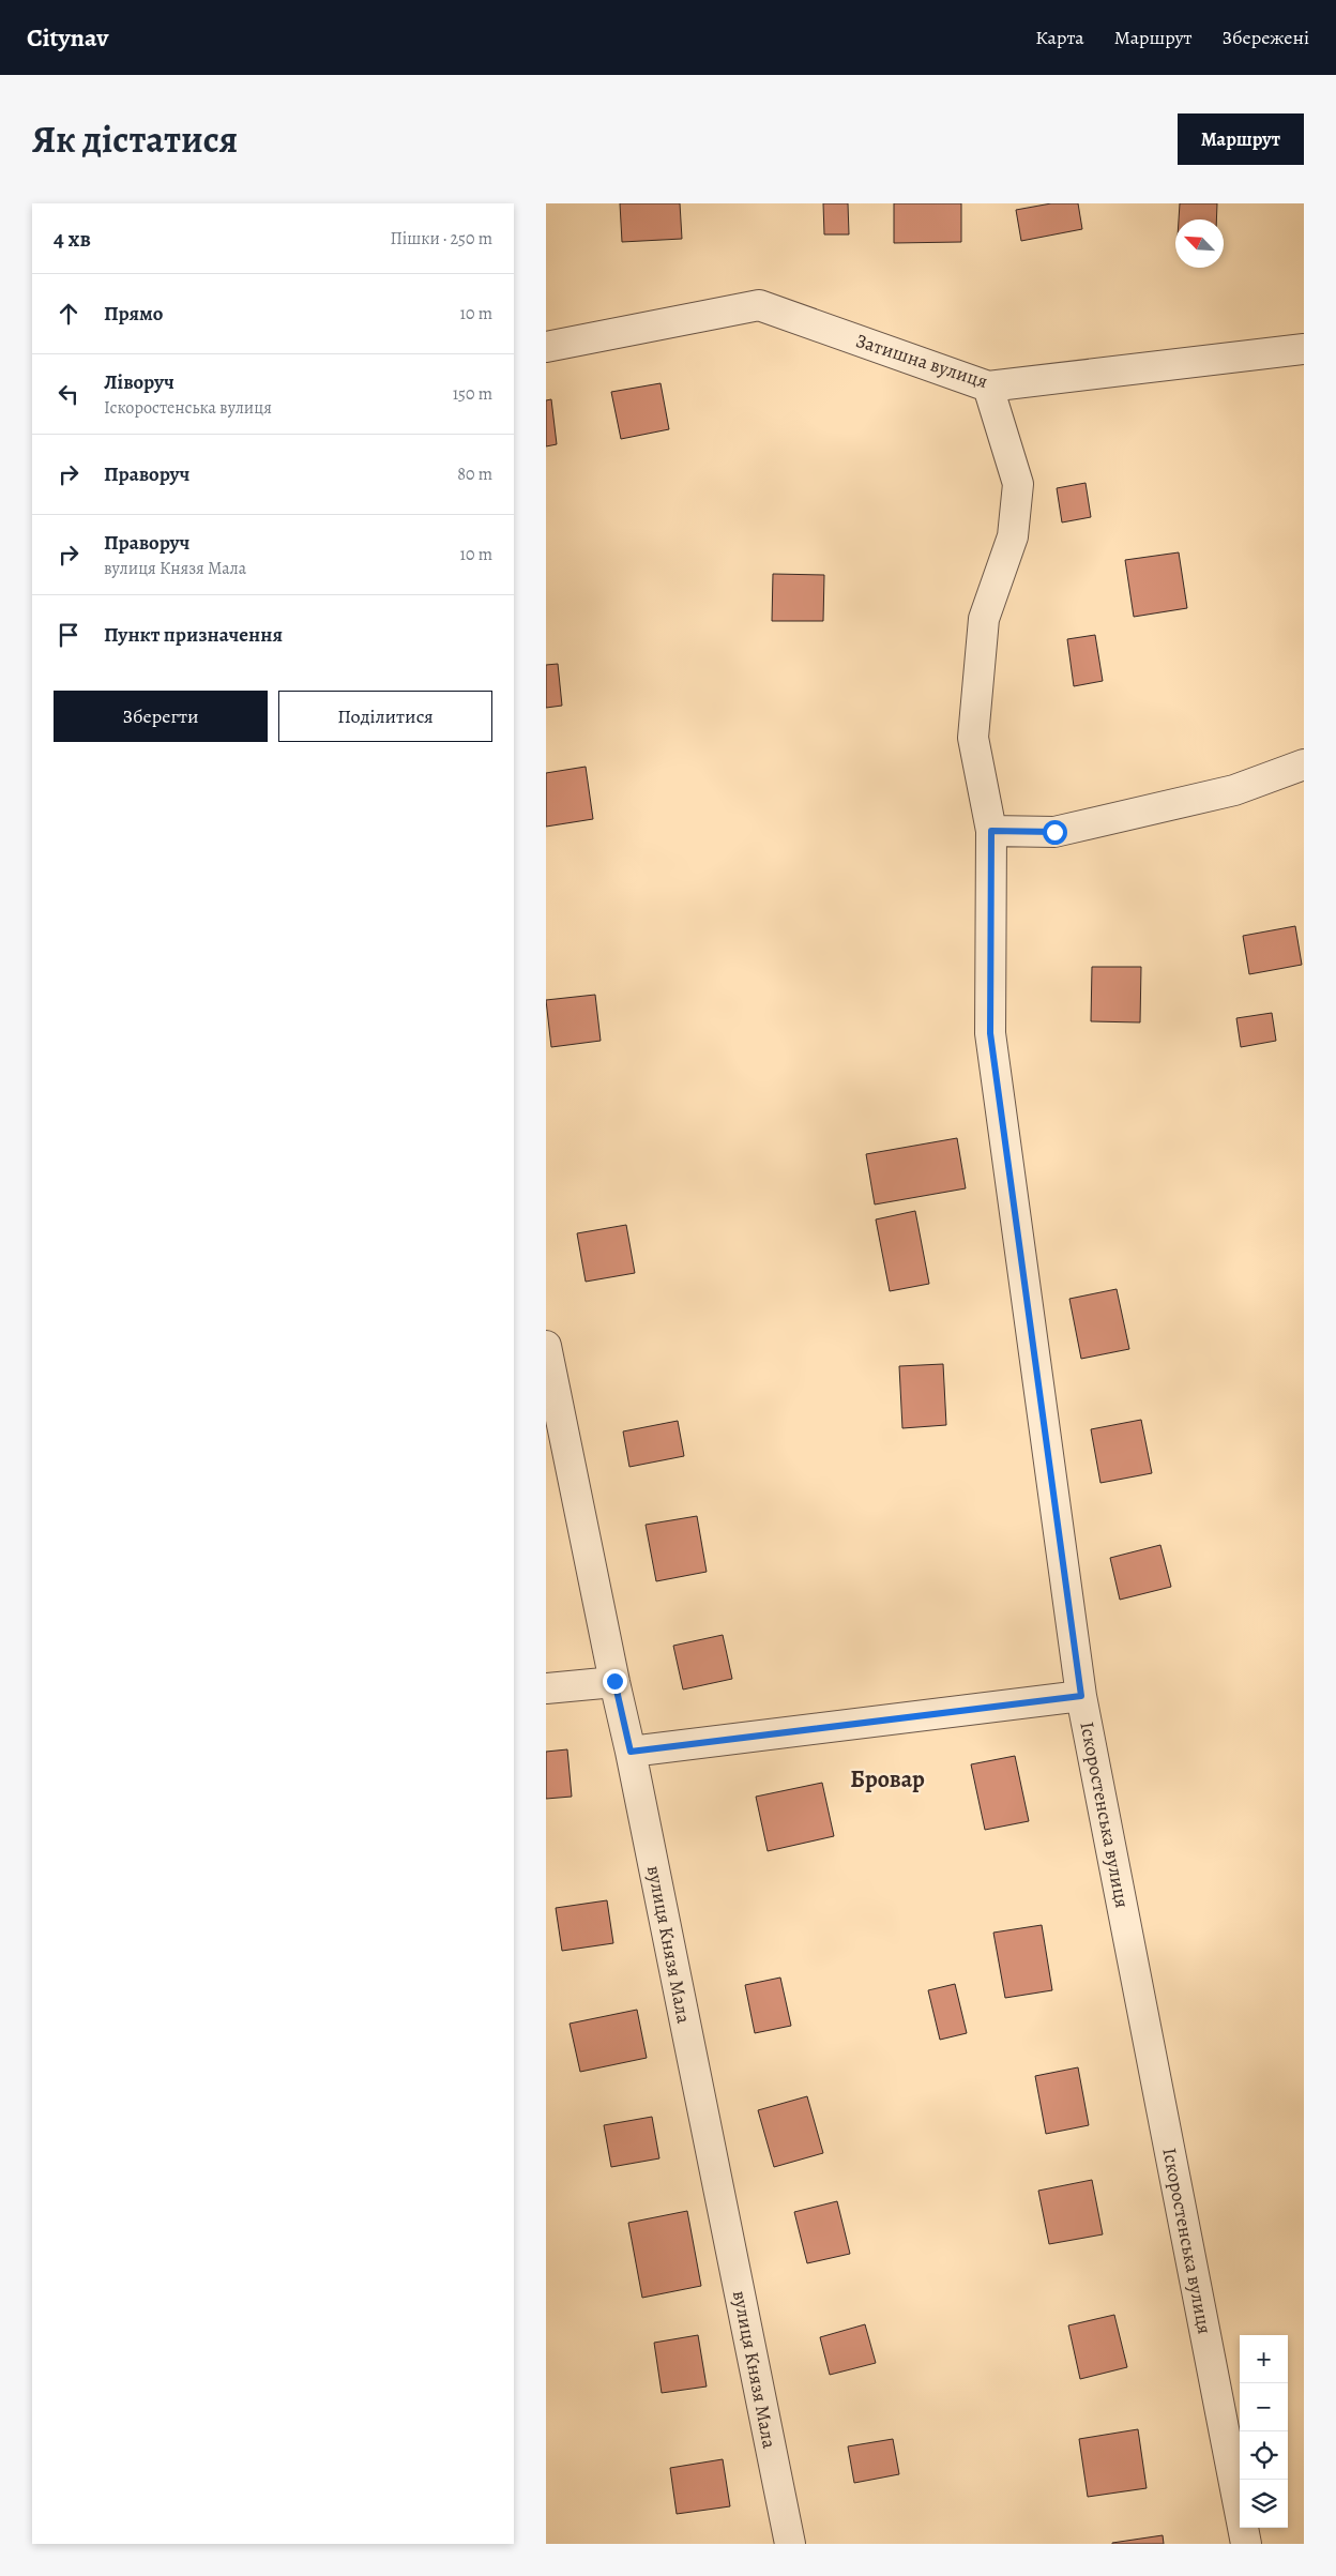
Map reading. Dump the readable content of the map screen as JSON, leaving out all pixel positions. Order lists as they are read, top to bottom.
{
  "streets": {
    "street": ["Затишна вулиця", "Іскоростенська вулиця", "вулиця Князя Мала"]
  },
  "crossings": [
    ["Затишна вулиця", "Іскоростенська вулиця"]
  ],
  "districts": ["Бровар"],
  "north": "top left",
  "page": {
    "header": "Citynav",
    "nav": ["Карта", "Маршрут", "Збережені"],
    "title": "Як дістатися",
    "buttons": [
      "Маршрут",
      ["Зберегти", "Поділитися"]
    ],
    "heading": ["4 хв", "Пішки · 250 m"],
    "list": [
      ["Прямо", "10 m"],
      ["Ліворуч", "Іскоростенська вулиця", "150 m"],
      ["Праворуч", "80 m"],
      ["Праворуч", "вулиця Князя Мала", "10 m"],
      "Пункт призначення"
    ],
    "map_buttons": ["+", "−"]
  }
}
